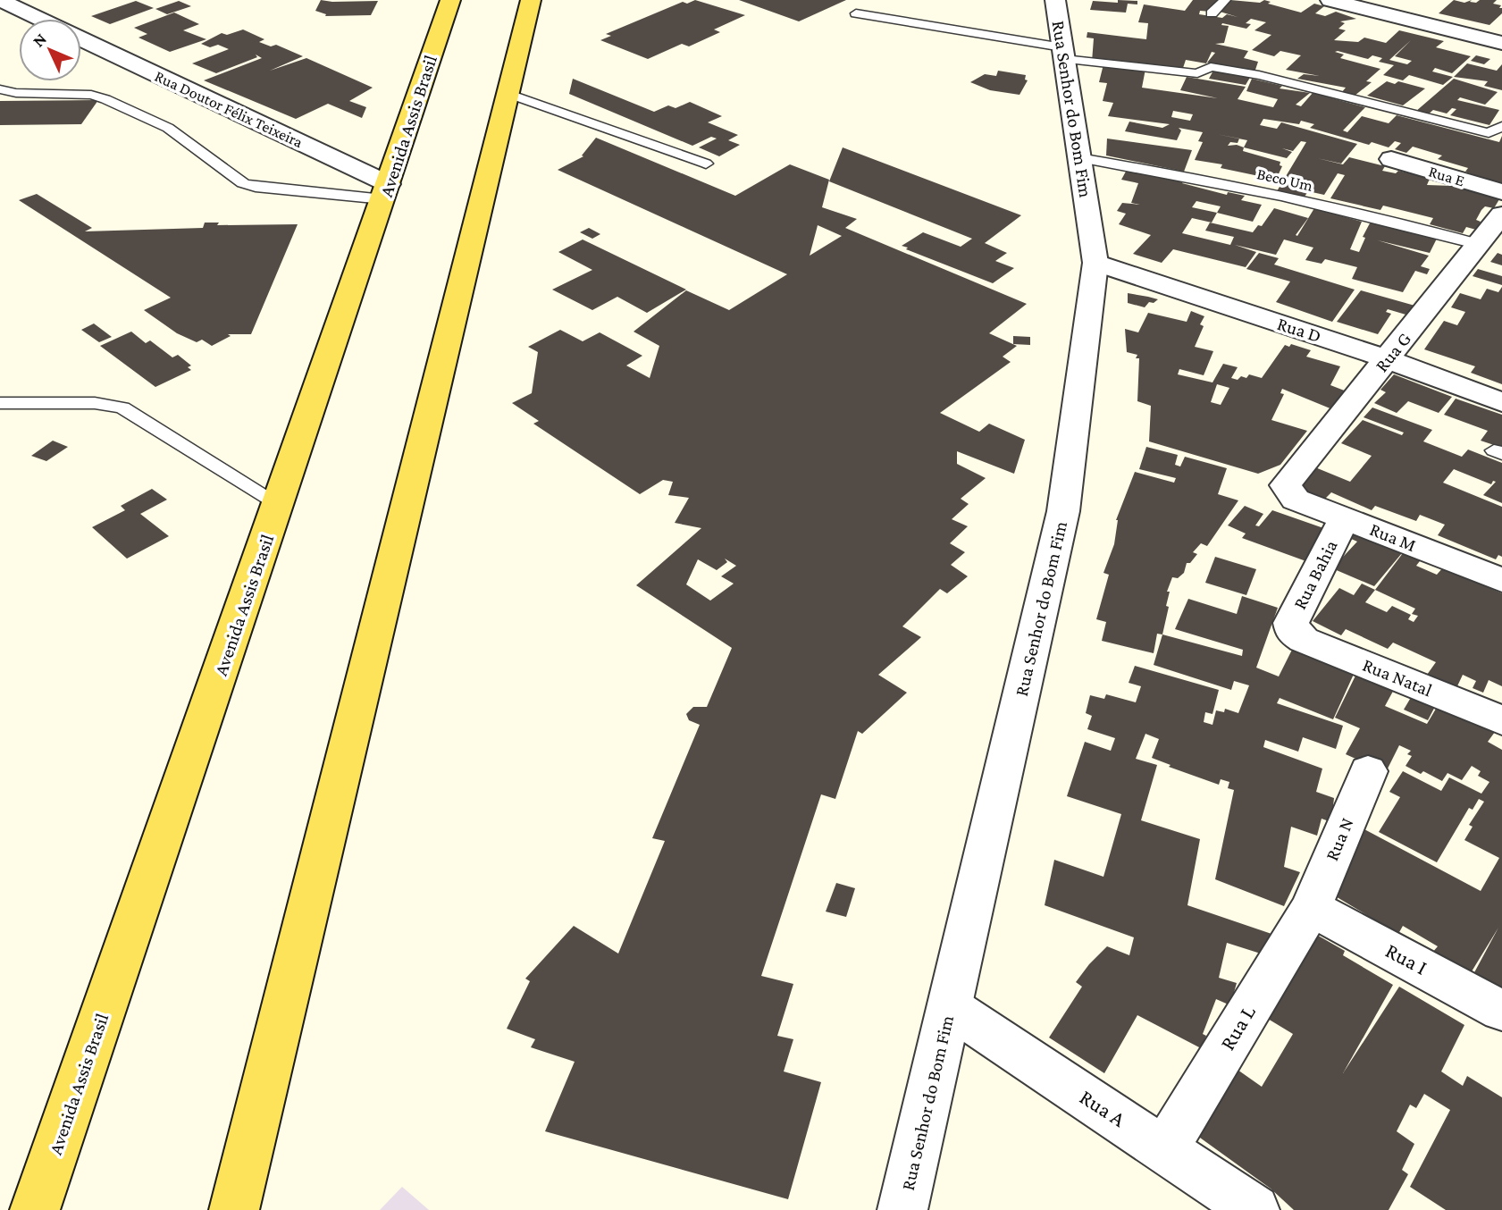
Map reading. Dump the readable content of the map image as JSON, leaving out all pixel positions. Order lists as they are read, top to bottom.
{
  "streets": {
    "main road": ["Avenida Assis Brasil"],
    "street": [
      "Rua Doutor Félix Teixeira",
      "Rua Senhor do Bom Fim",
      "Rua E",
      "Rua D",
      "Rua G",
      "Rua M",
      "Rua Bahia",
      "Rua Natal",
      "Rua N",
      "Rua I",
      "Rua L",
      "Rua A"
    ],
    "lane": ["Beco Um"]
  },
  "crossings": [
    ["Rua Doutor Félix Teixeira", "Avenida Assis Brasil"],
    ["Rua Senhor do Bom Fim", "Beco Um"],
    ["Rua Senhor do Bom Fim", "Rua D"],
    ["Rua Senhor do Bom Fim", "Rua A"],
    ["Beco Um", "Rua G"],
    ["Rua D", "Rua G"],
    ["Rua G", "Rua M"],
    ["Rua M", "Rua Bahia"],
    ["Rua Bahia", "Rua Natal"],
    ["Rua N", "Rua I"],
    ["Rua N", "Rua L"],
    ["Rua I", "Rua L"],
    ["Rua L", "Rua A"]
  ],
  "north": "top left"
}
